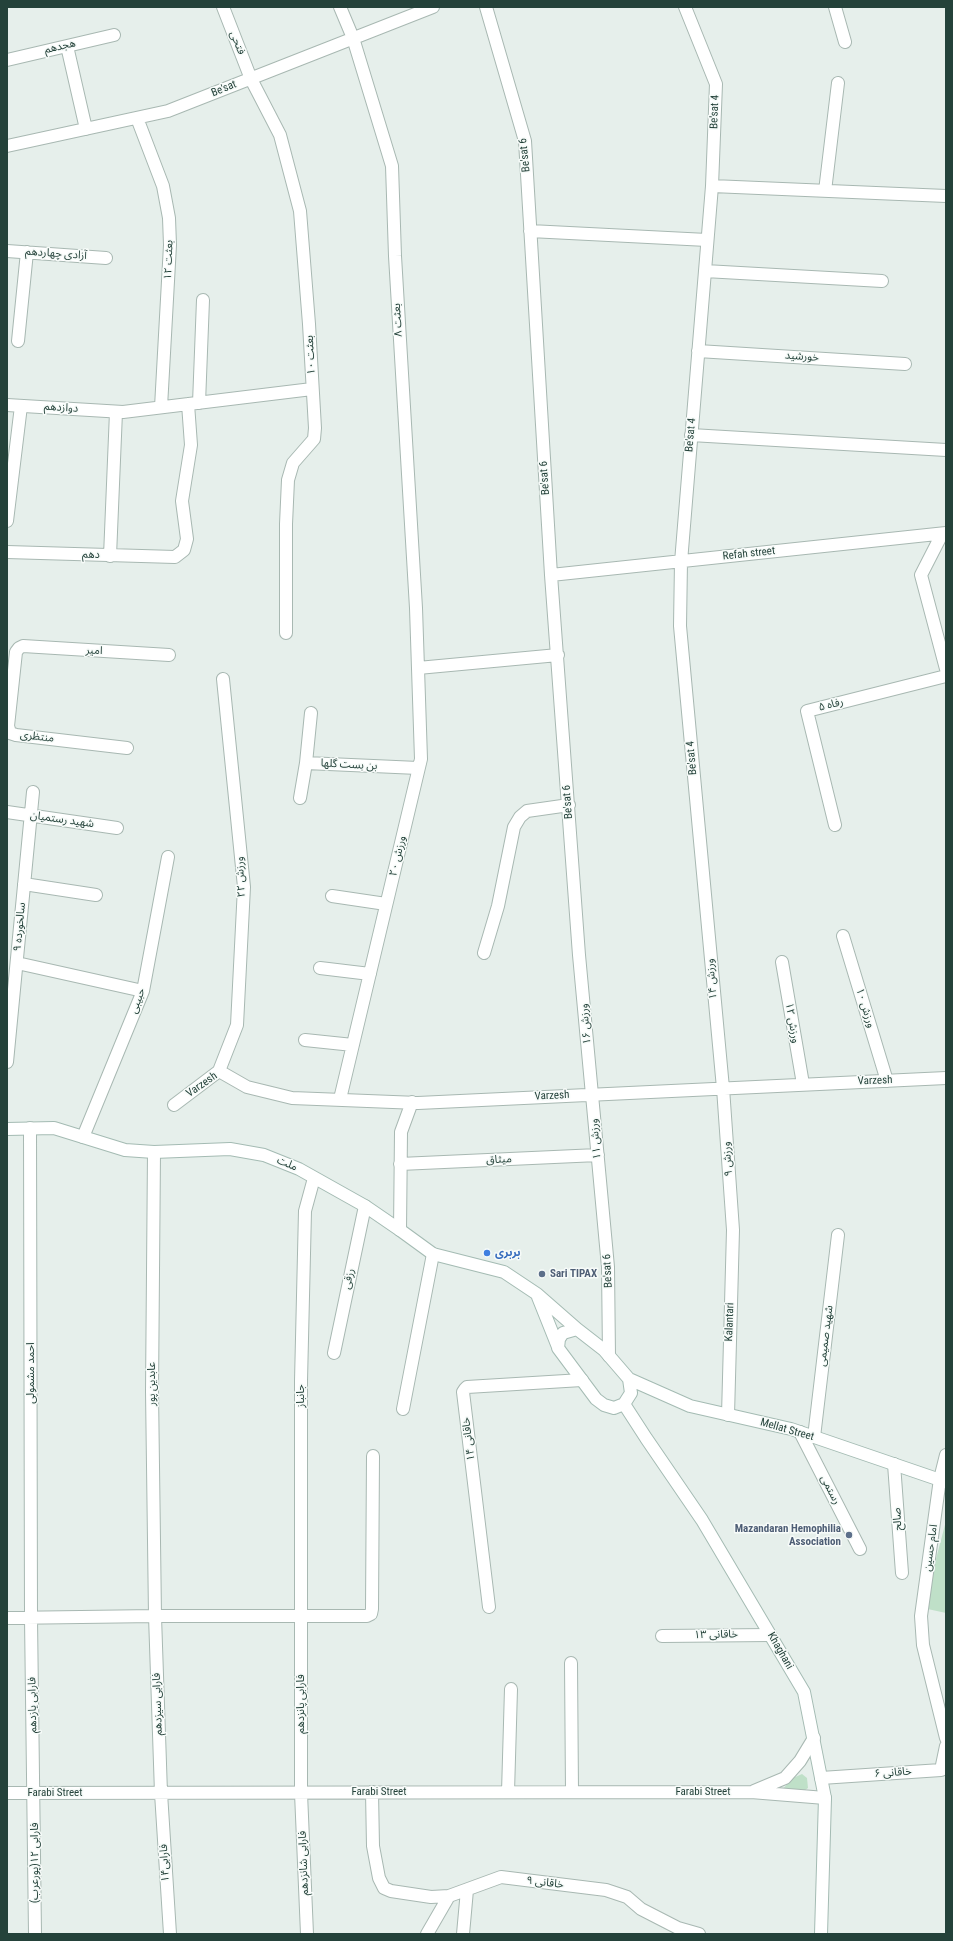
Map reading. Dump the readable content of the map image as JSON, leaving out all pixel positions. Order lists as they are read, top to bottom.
{
  "streets": {
    "street": [
      "فتحی",
      "هجدهم",
      "Be'sat",
      "Be'sat 4",
      "Be'sat 6",
      "آزادی چهاردهم",
      "بعثت ۱۲",
      "بعثت ٨",
      "بعثت ۱۰",
      "خورشید",
      "دوازدهم",
      "Refah street",
      "دهم",
      "امیر",
      "رفاه ۵",
      "منتظری",
      "بن بست گلها",
      "شهید رستمیان",
      "ورزش ۲۰",
      "ورزش ۲۲",
      "سالخورده ۹",
      "ورزش ۱۴",
      "حبیبی",
      "ورزش ۱۰",
      "ورزش ۱۲",
      "ورزش ۱۶",
      "Varzesh",
      "ورزش ۱۱",
      "ورزش ۹",
      "میثاق",
      "ملت",
      "رزقی",
      "Kalantari",
      "شهید صمیمی",
      "احمد مشمولی",
      "عابدین پور",
      "جانباز",
      "Mellat Street",
      "خاقانی ۱۴",
      "رستمی",
      "صالح",
      "امام حسین",
      "خاقانی ۱۳",
      "Khaghani",
      "فارابی سیزدهم",
      "فارابی پانزدهم",
      "فارابی یازدهم",
      "خاقانی ۶",
      "Farabi Street",
      "فارابی ۱۲(پورعرب)",
      "فارابی۱۴‌",
      "فارابی شانزدهم",
      "خاقانی ٩"
    ]
  },
  "crossings": [
    ["فتحی", "Be'sat"],
    ["فتحی", "بعثت ۱۰"],
    ["Be'sat", "بعثت ۱۲"],
    ["Be'sat", "بعثت ٨"],
    ["Be'sat", "بعثت ۱۰"],
    ["Be'sat 4", "خورشید"],
    ["Be'sat 4", "Refah street"],
    ["Be'sat 4", "ورزش ۱۴"],
    ["Be'sat 6", "Refah street"],
    ["Be'sat 6", "ورزش ۱۶"],
    ["Be'sat 6", "ورزش ۱۱"],
    ["Be'sat 6", "ملت"],
    ["بعثت ۱۲", "دوازدهم"],
    ["بعثت ٨", "ورزش ۲۰"],
    ["بعثت ۱۰", "دوازدهم"],
    ["دوازدهم", "دهم"],
    ["امیر", "منتظری"],
    ["بن بست گلها", "ورزش ۲۰"],
    ["شهید رستمیان", "سالخورده ۹"],
    ["ورزش ۲۰", "Varzesh"],
    ["ورزش ۲۲", "Varzesh"],
    ["ورزش ۱۴", "Varzesh"],
    ["ورزش ۱۴", "ورزش ۹"],
    ["حبیبی", "ملت"],
    ["ورزش ۱۰", "Varzesh"],
    ["ورزش ۱۲", "Varzesh"],
    ["ورزش ۱۶", "Varzesh"],
    ["ورزش ۱۶", "ورزش ۱۱"],
    ["Varzesh", "ورزش ۱۱"],
    ["Varzesh", "ورزش ۹"],
    ["ورزش ۱۱", "میثاق"],
    ["ورزش ۹", "Kalantari"],
    ["ملت", "رزقی"],
    ["ملت", "احمد مشمولی"],
    ["ملت", "عابدین پور"],
    ["ملت", "جانباز"],
    ["ملت", "Mellat Street"],
    ["Kalantari", "Mellat Street"],
    ["شهید صمیمی", "Mellat Street"],
    ["احمد مشمولی", "فارابی یازدهم"],
    ["عابدین پور", "فارابی سیزدهم"],
    ["جانباز", "فارابی پانزدهم"],
    ["Mellat Street", "رستمی"],
    ["Mellat Street", "صالح"],
    ["Mellat Street", "امام حسین"],
    ["خاقانی ۱۳", "Khaghani"],
    ["Khaghani", "خاقانی ۶"],
    ["Khaghani", "Farabi Street"],
    ["فارابی سیزدهم", "Farabi Street"],
    ["فارابی سیزدهم", "فارابی۱۴‌"],
    ["فارابی پانزدهم", "Farabi Street"],
    ["فارابی پانزدهم", "فارابی شانزدهم"],
    ["فارابی یازدهم", "Farabi Street"],
    ["فارابی یازدهم", "فارابی ۱۲(پورعرب)"],
    ["Farabi Street", "فارابی ۱۲(پورعرب)"],
    ["Farabi Street", "فارابی۱۴‌"],
    ["Farabi Street", "فارابی شانزدهم"],
    ["Farabi Street", "خاقانی ٩"]
  ],
  "places": ["بربری", "Sari TIPAX", "Mazandaran Hemophilia Association"]
}
